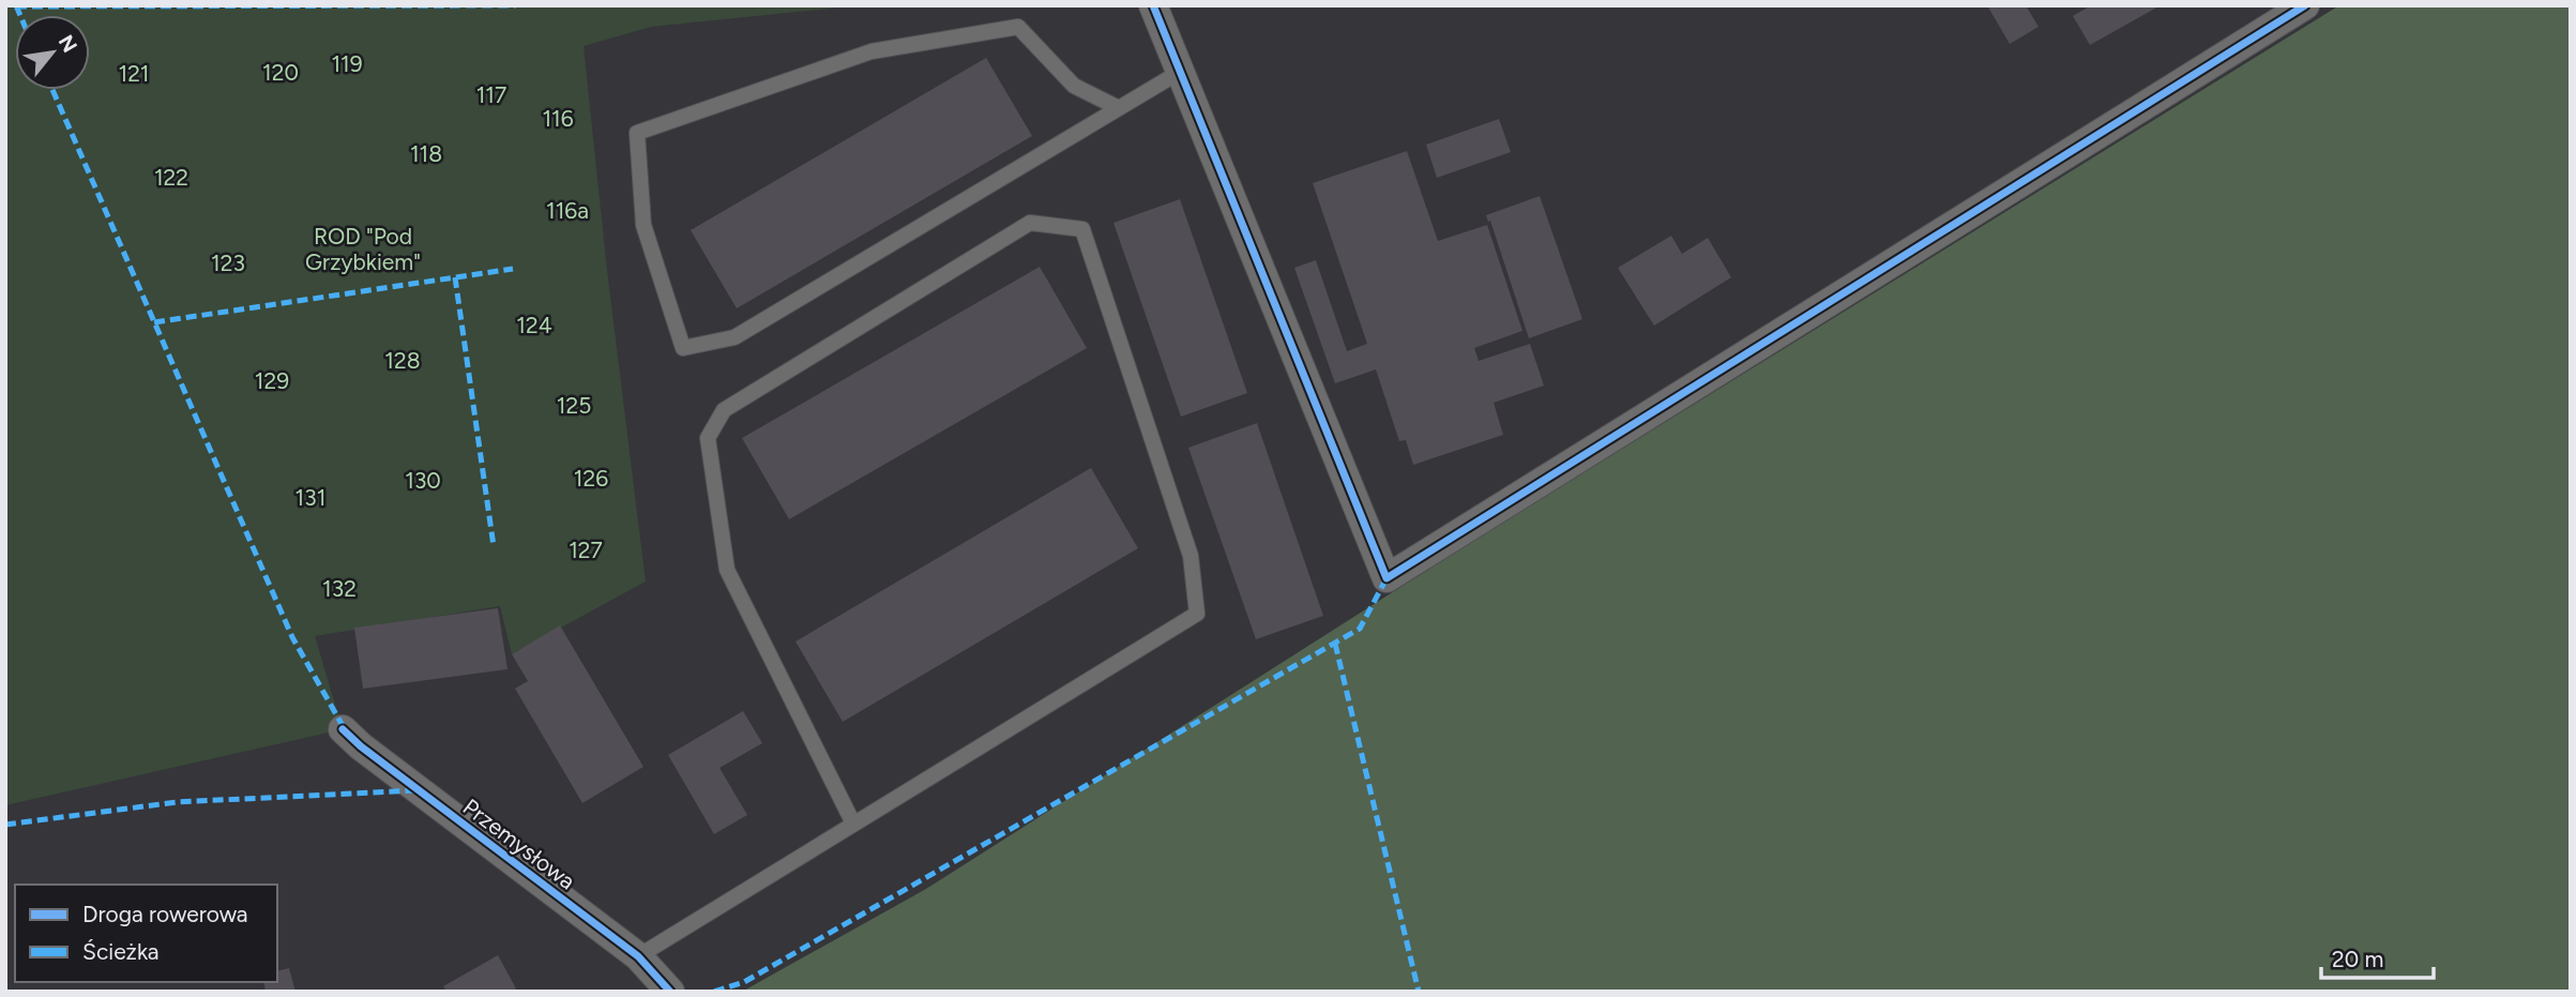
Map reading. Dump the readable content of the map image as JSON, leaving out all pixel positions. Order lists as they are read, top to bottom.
{
  "streets": {
    "street": ["Przemysłowa"]
  },
  "parks": [
    "119",
    "120",
    "121",
    "117",
    "116",
    "118",
    "122",
    "116a",
    "ROD \"Pod Grzybkiem\"",
    "123",
    "124",
    "128",
    "129",
    "125",
    "126",
    "130",
    "131",
    "127",
    "132"
  ],
  "legend": ["Droga rowerowa", "Ścieżka"],
  "scale_bar": "20 m",
  "north": "top right"
}
